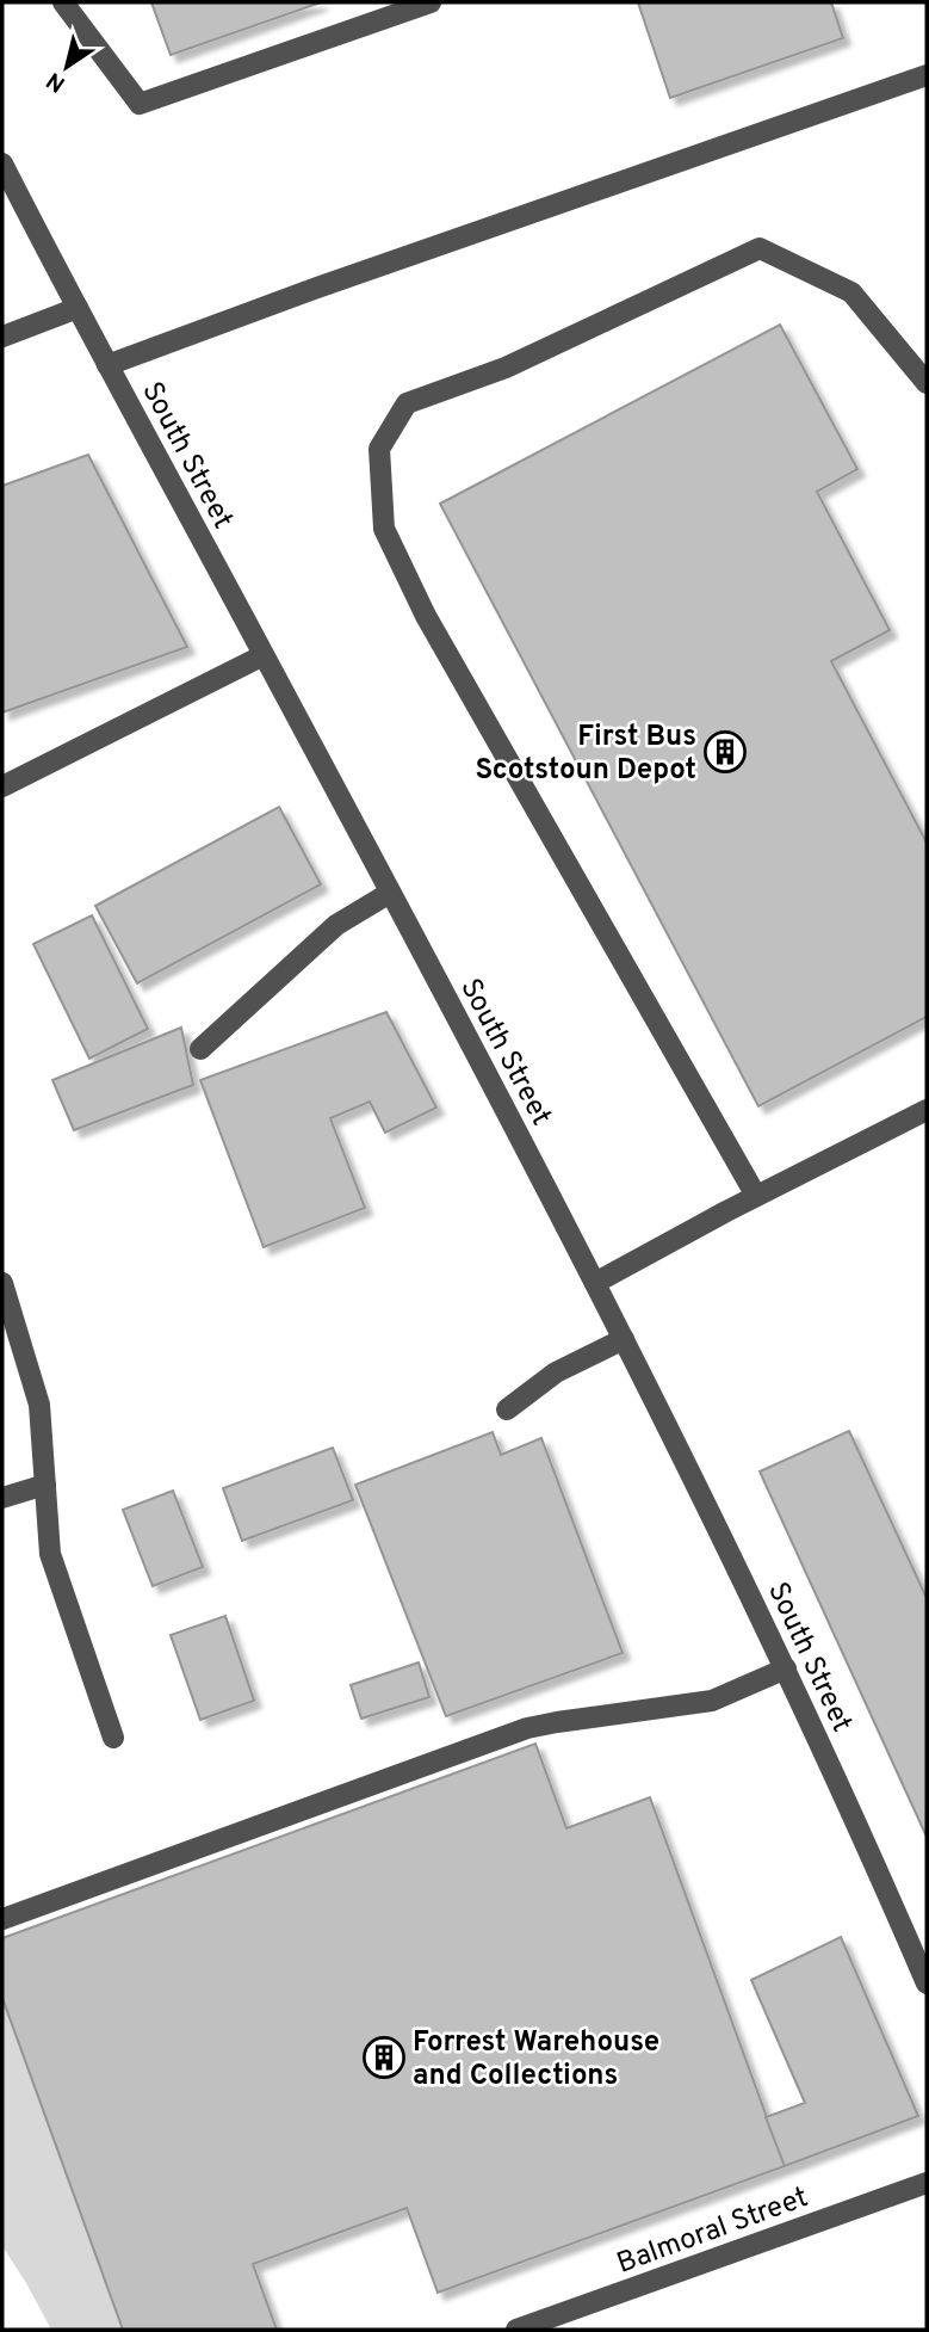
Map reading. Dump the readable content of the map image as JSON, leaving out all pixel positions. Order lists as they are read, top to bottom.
{
  "streets": {
    "street": ["South Street", "Balmoral Street"]
  },
  "places": {
    "building": ["First Bus Scotstoun Depot", "Forrest Warehouse and Collections"]
  },
  "north": "bottom left"
}
